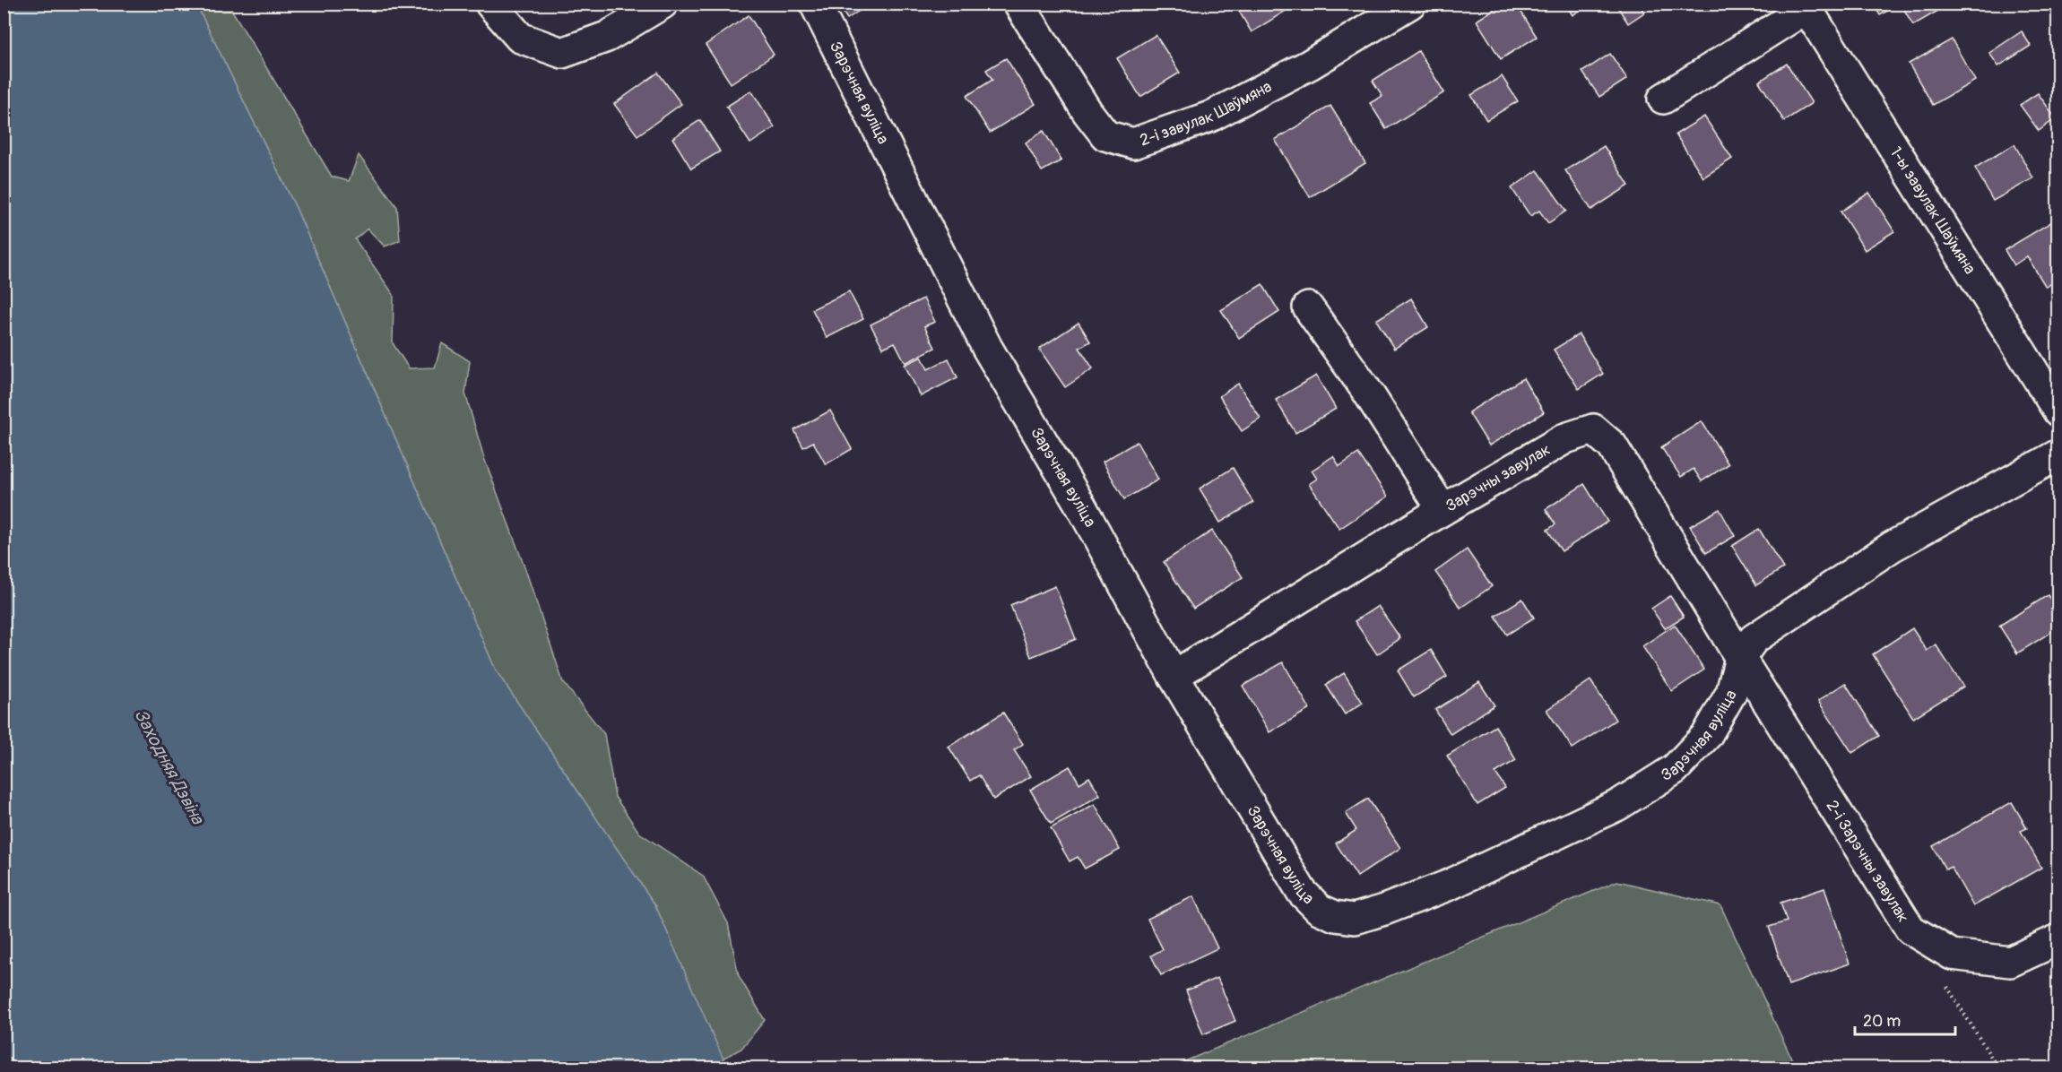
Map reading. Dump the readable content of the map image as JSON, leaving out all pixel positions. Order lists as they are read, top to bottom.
{
  "streets": {
    "street": [
      "Зарэчная вуліца",
      "2-і завулак Шаўмяна",
      "1-ы завулак Шаўмяна",
      "Зарэчны завулак",
      "2-і Зарэчны завулак"
    ]
  },
  "crossings": [
    ["Зарэчная вуліца", "Зарэчны завулак"],
    ["Зарэчная вуліца", "2-і Зарэчны завулак"],
    ["Зарэчны завулак", "2-і Зарэчны завулак"]
  ],
  "water": ["Заходняя Дзвіна"],
  "scale_bar": "20 m"
}
